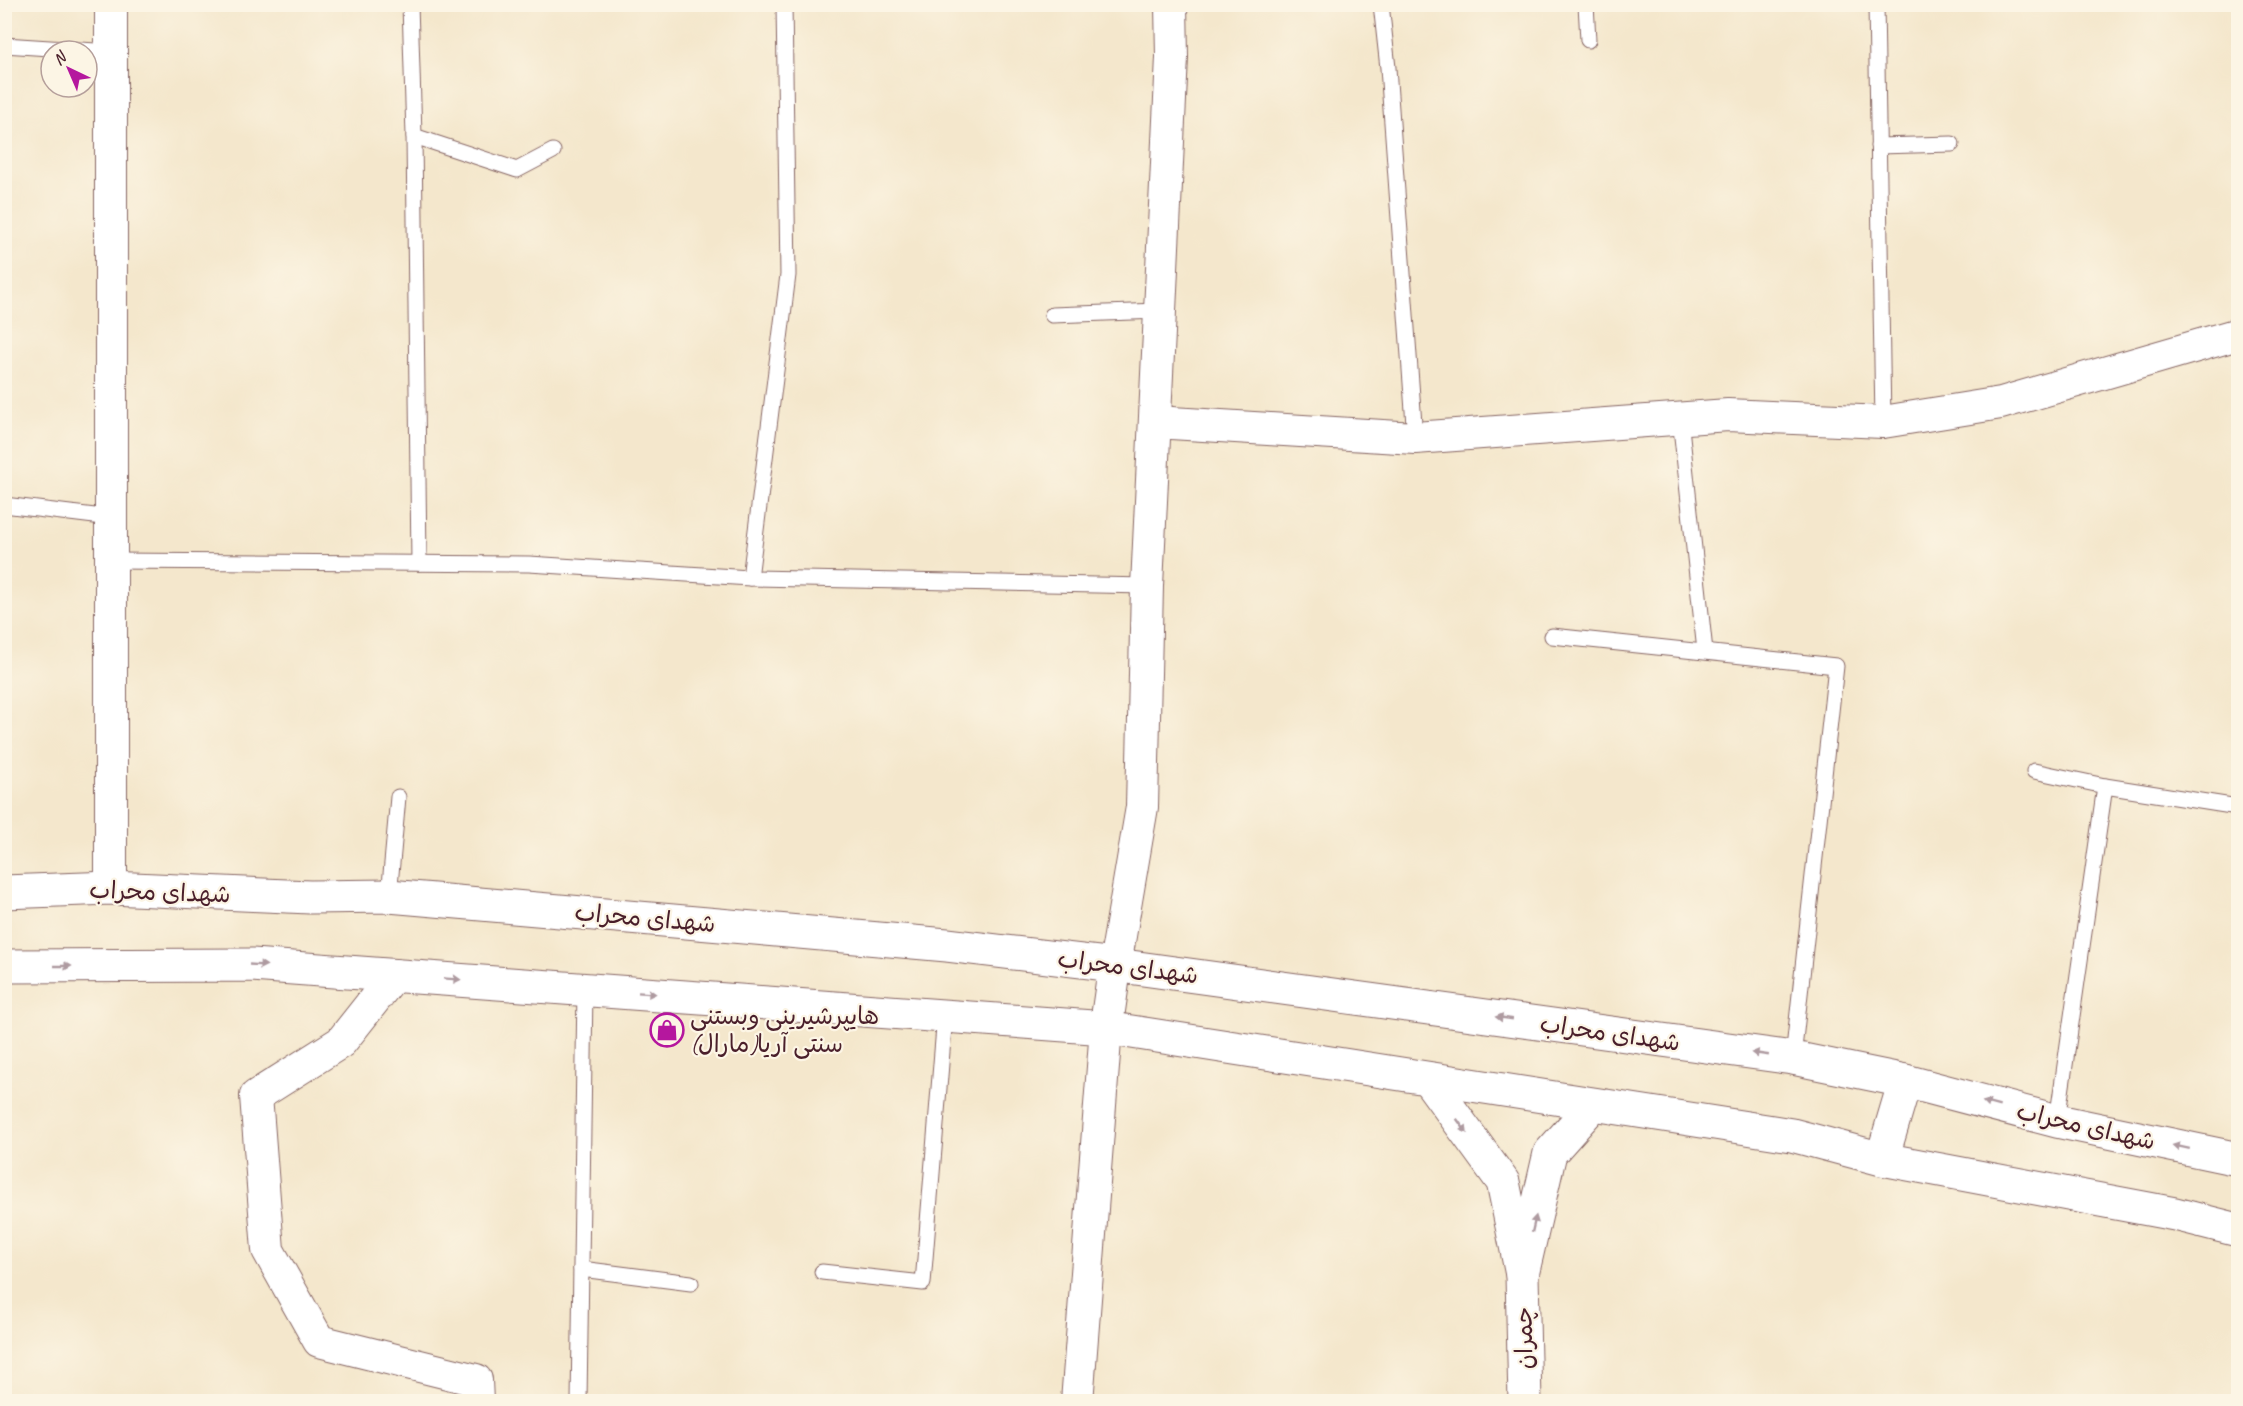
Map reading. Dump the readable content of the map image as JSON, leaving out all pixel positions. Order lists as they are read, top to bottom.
{
  "streets": {
    "street": ["شهدای محراب", "چمران"]
  },
  "places": {
    "shop": ["هایپرشیرینی وبستنی سنتی آریا(مارال)"]
  },
  "north": "top left"
}
